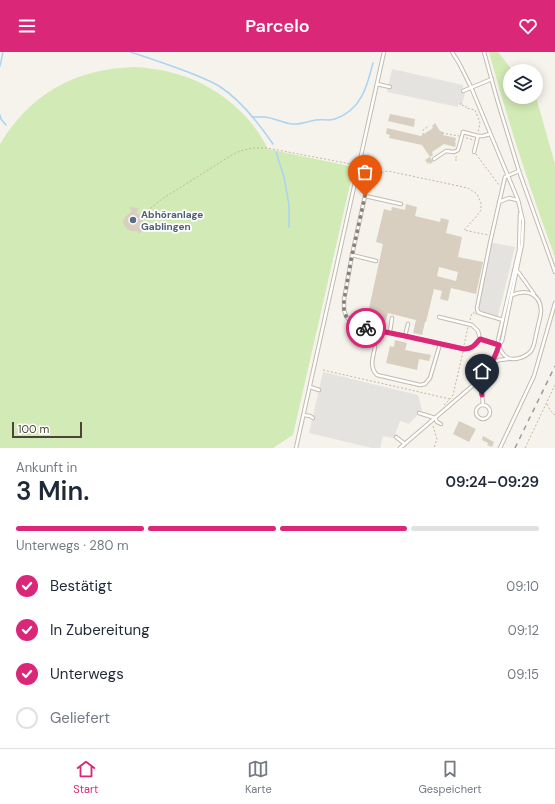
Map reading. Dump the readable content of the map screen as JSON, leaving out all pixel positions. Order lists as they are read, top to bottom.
{
  "places": ["Abhöranlage Gablingen"],
  "scale_bar": "100 m",
  "page": {
    "header": "Parcelo",
    "scale": "100 m",
    "heading": ["3 Min.", "Ankunft in", "09:24–09:29"],
    "bar": "Unterwegs · 280 m",
    "list": [
      ["Bestätigt", "09:10"],
      ["In Zubereitung", "09:12"],
      ["Unterwegs", "09:15"],
      "Geliefert"
    ],
    "tabs": ["Start", "Karte", "Gespeichert"]
  }
}
